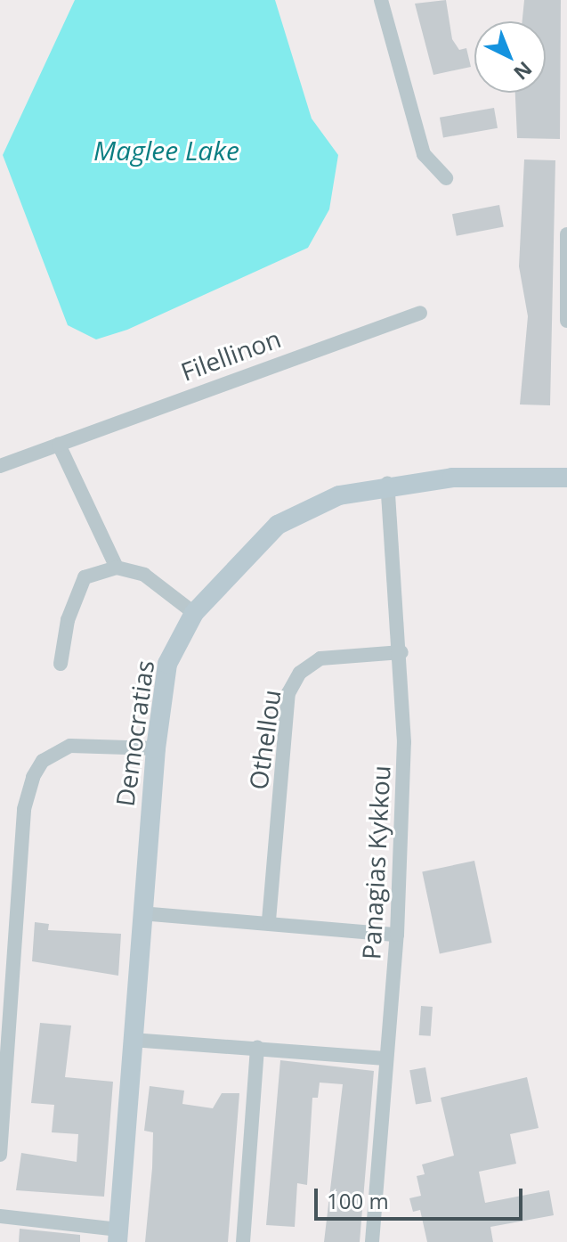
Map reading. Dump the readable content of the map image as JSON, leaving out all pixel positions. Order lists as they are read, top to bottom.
{
  "streets": {
    "street": [
      "Filellinon",
      "Democratias",
      "Othellou",
      "Panagias Kykkou"
    ]
  },
  "crossings": [
    ["Democratias", "Panagias Kykkou"],
    ["Othellou", "Panagias Kykkou"]
  ],
  "water": ["Maglee Lake"],
  "scale_bar": "100 m",
  "north": "bottom right"
}
